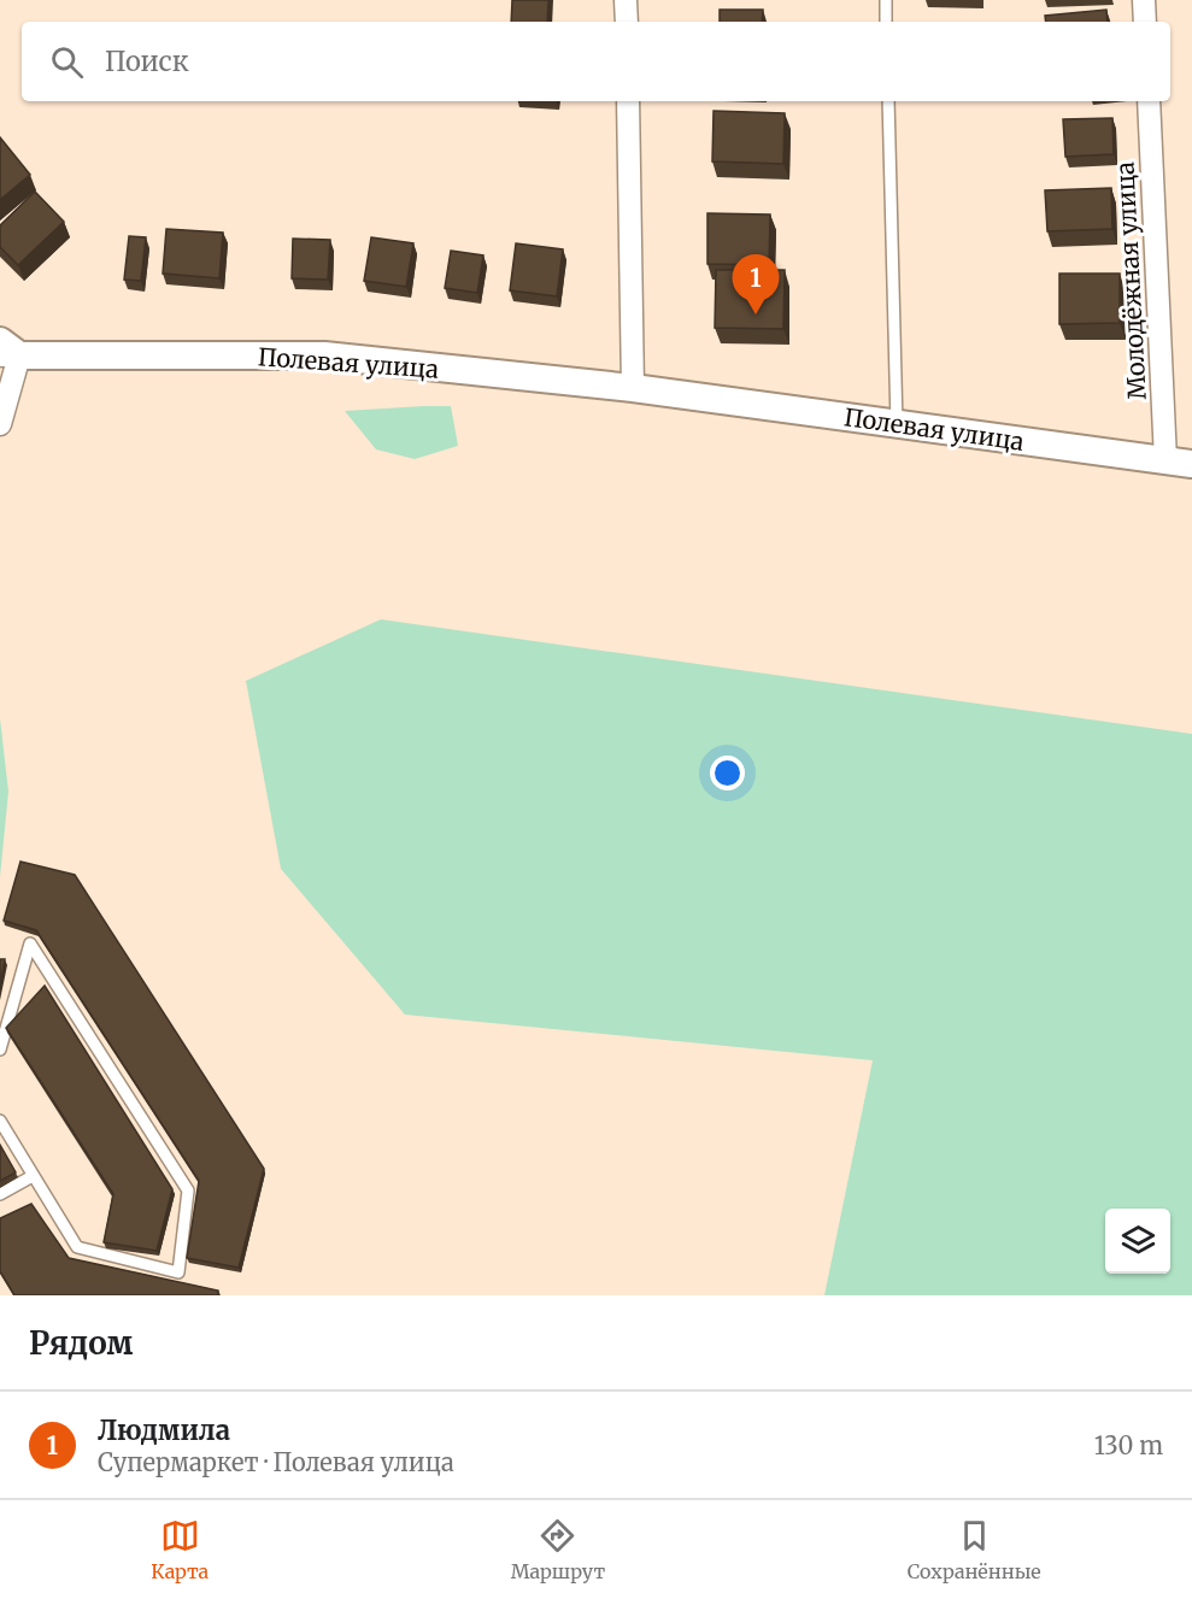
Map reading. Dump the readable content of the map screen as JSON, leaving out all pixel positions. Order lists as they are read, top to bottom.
{
  "streets": {
    "street": ["Молодёжная улица", "Полевая улица"]
  },
  "crossings": [
    ["Молодёжная улица", "Полевая улица"]
  ],
  "page": {
    "search": "Поиск",
    "pins": "1",
    "heading": "Рядом",
    "list": [
      {
        "mark": "1",
        "name": "Людмила",
        "note": "Супермаркет · Полевая улица",
        "value": "130 m"
      }
    ],
    "nav": ["Карта", "Маршрут", "Сохранённые"]
  }
}
